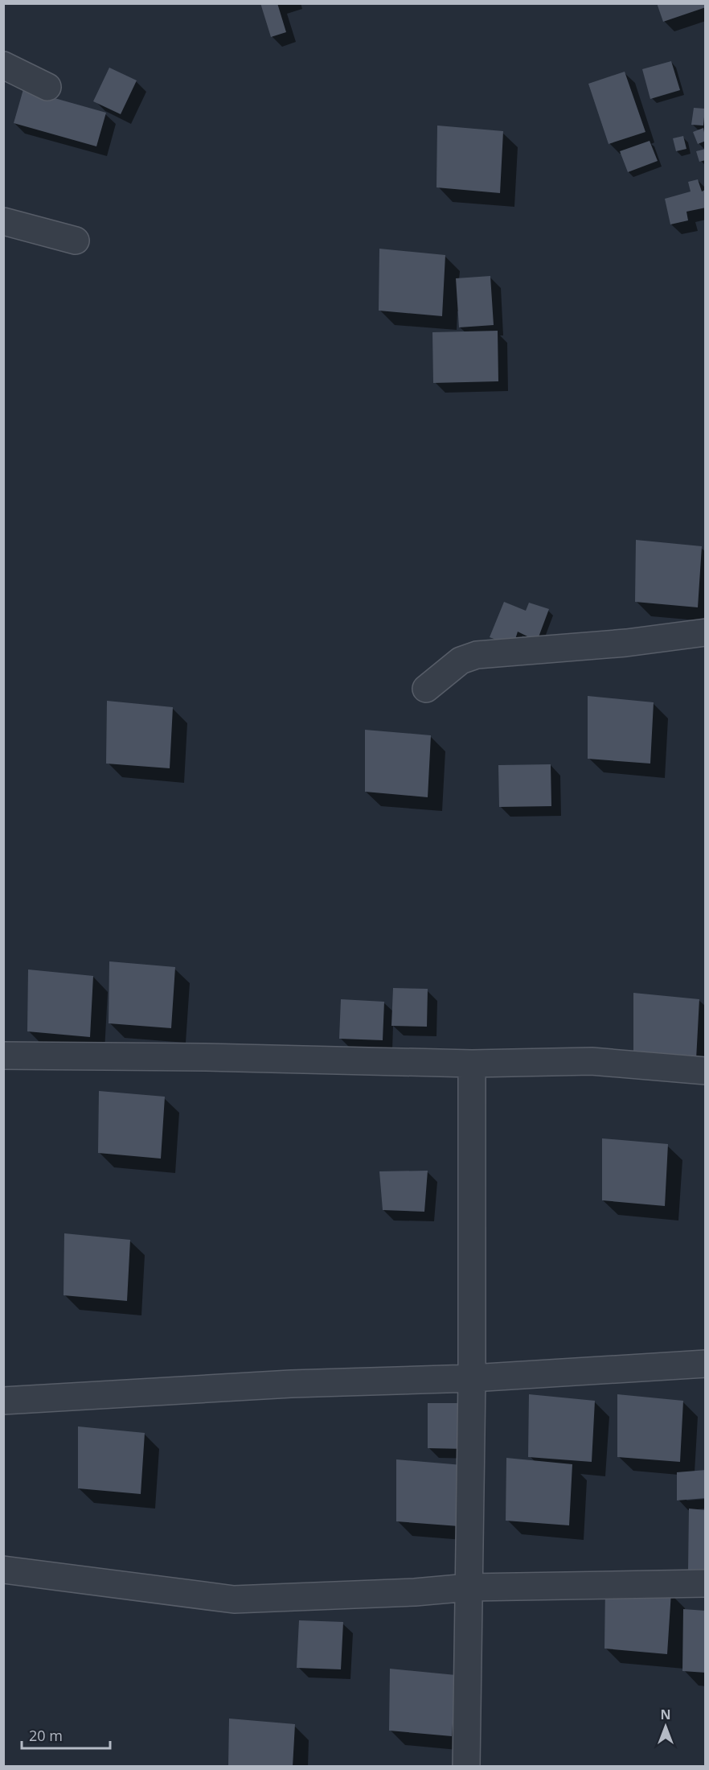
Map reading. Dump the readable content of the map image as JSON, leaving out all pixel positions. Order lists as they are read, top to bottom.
{
  "scale_bar": "20 m",
  "north": "top"
}
